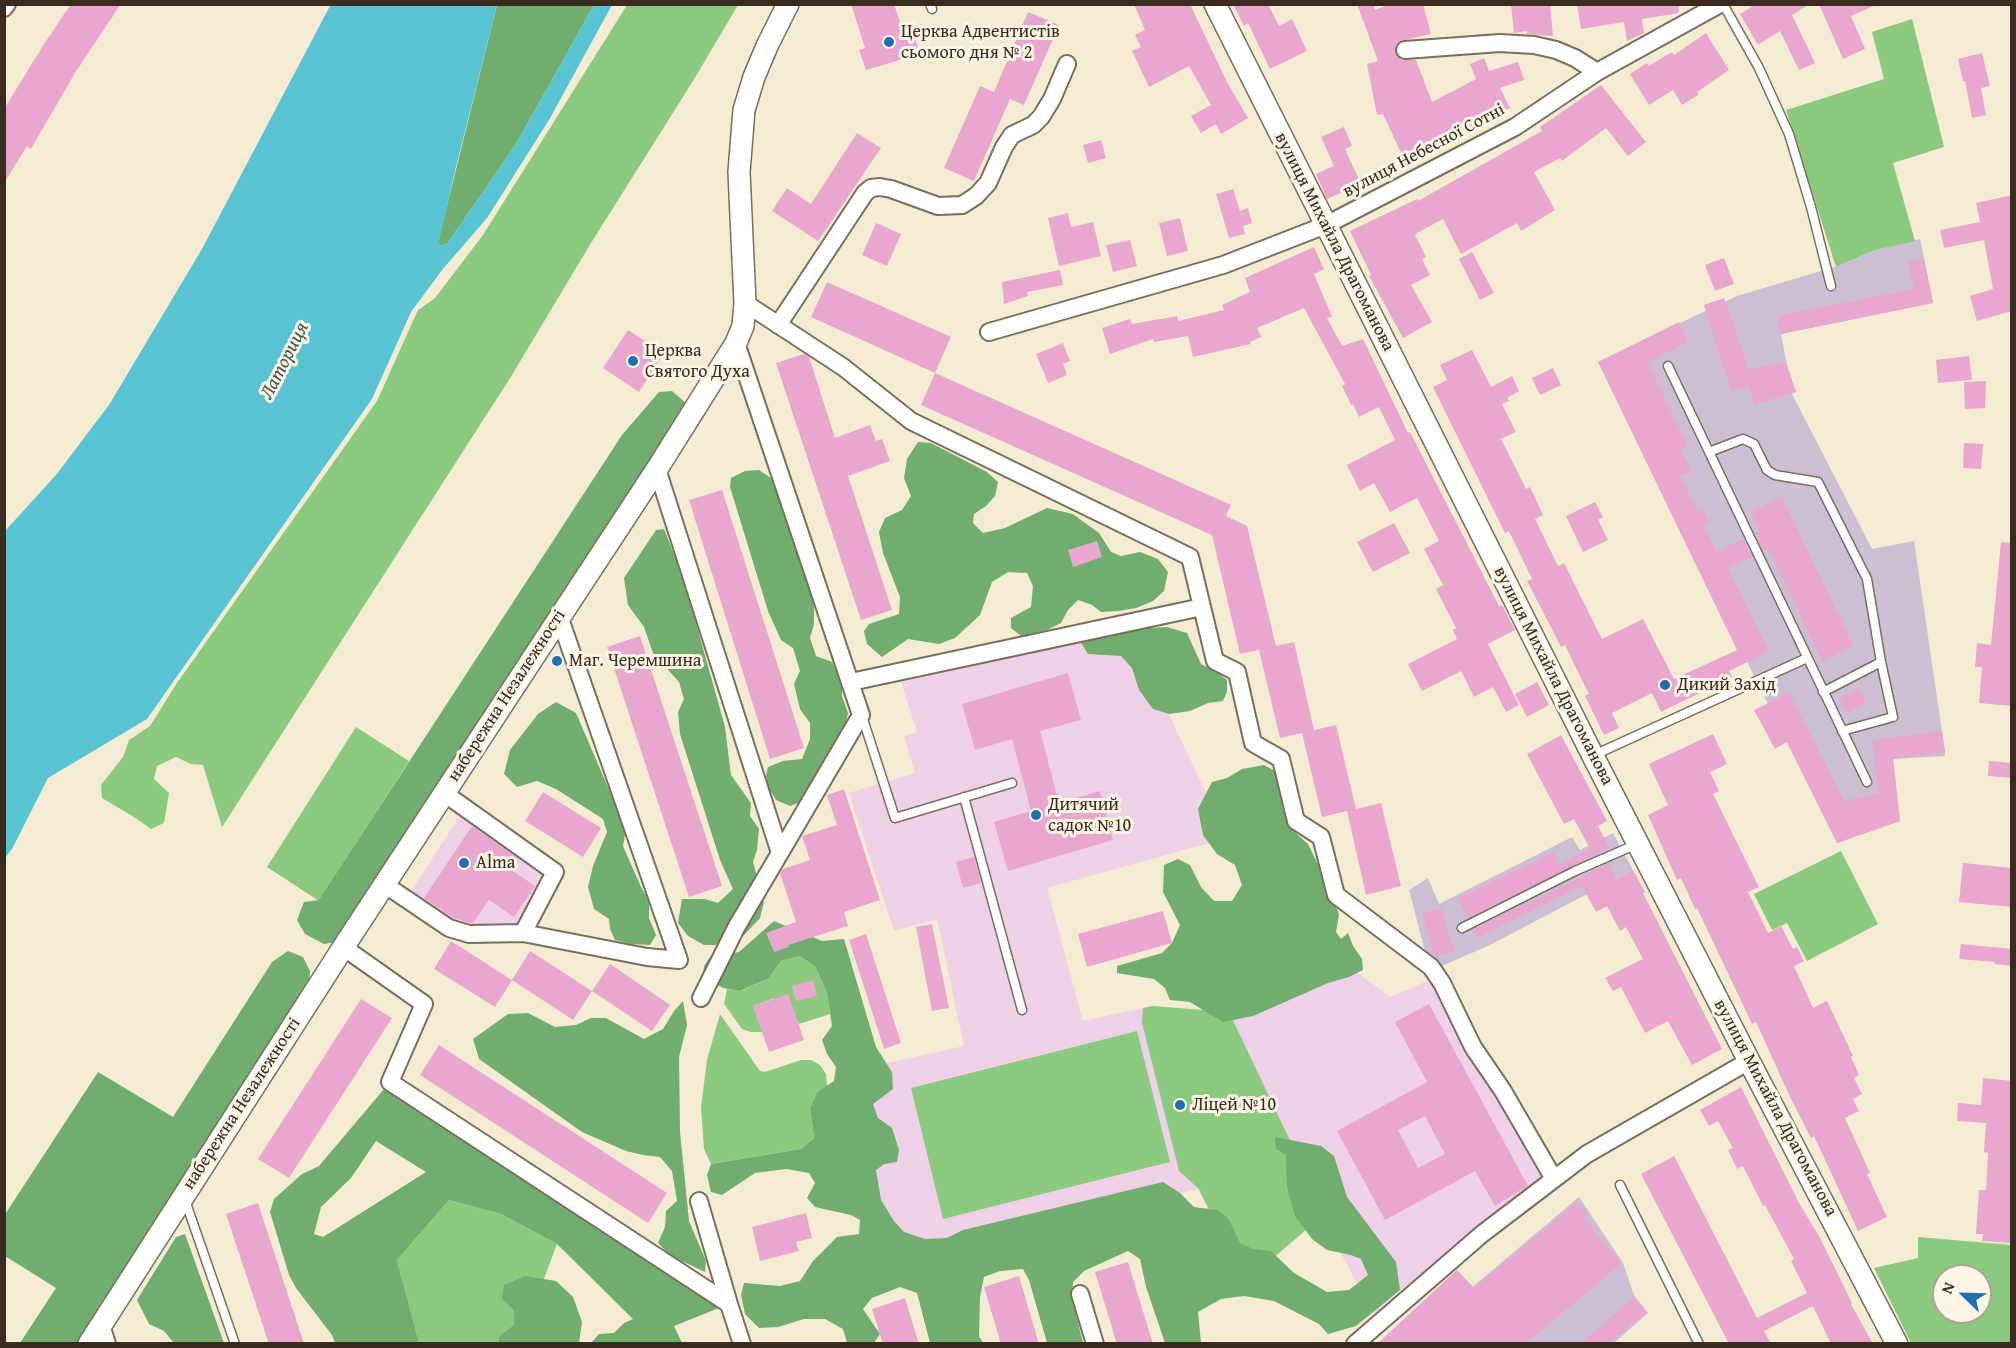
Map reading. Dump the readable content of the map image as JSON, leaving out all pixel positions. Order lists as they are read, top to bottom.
{
  "streets": {
    "street": ["вулиця Небесної Сотні", "вулиця Михайла Драгоманова", "набережна Незалежності"]
  },
  "crossings": [
    ["вулиця Небесної Сотні", "вулиця Михайла Драгоманова"]
  ],
  "water": ["Латориця"],
  "places": [
    "Церква Адвентистів сьомого дня № 2",
    "Церква Святого Духа",
    "Маг. Черемшина",
    "Дикий Захід",
    "Дитячий садок №10",
    "Alma",
    "Ліцей №10"
  ],
  "north": "top left"
}
